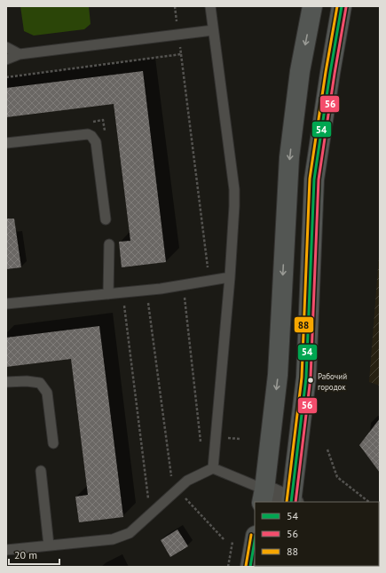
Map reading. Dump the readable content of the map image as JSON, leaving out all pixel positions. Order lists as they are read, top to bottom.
{
  "places": ["Рабочий городок"],
  "lines": ["transit line 54", "transit line 88", "transit line 56"],
  "legend": ["54", "56", "88"],
  "scale_bar": "20 m"
}
